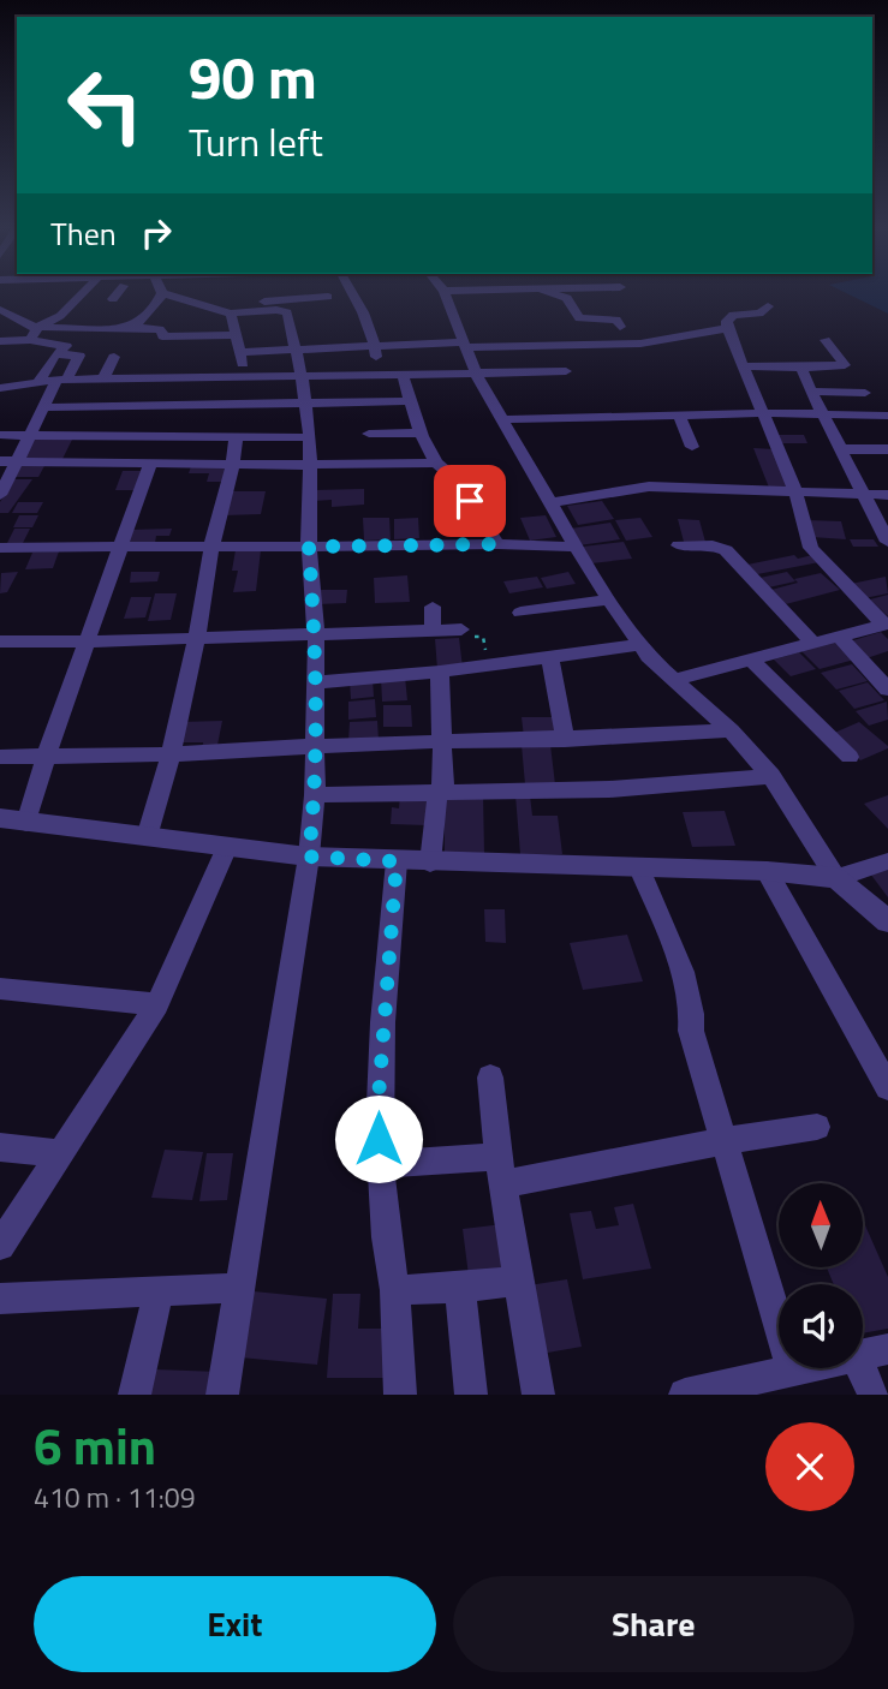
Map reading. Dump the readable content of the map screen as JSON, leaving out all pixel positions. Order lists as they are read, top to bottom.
{
  "north": "top",
  "page": {
    "turn": ["90 m", "Turn left"],
    "then": "Then",
    "heading": ["6 min", "410 m · 11:09"],
    "buttons": ["Exit", "Share"]
  }
}
